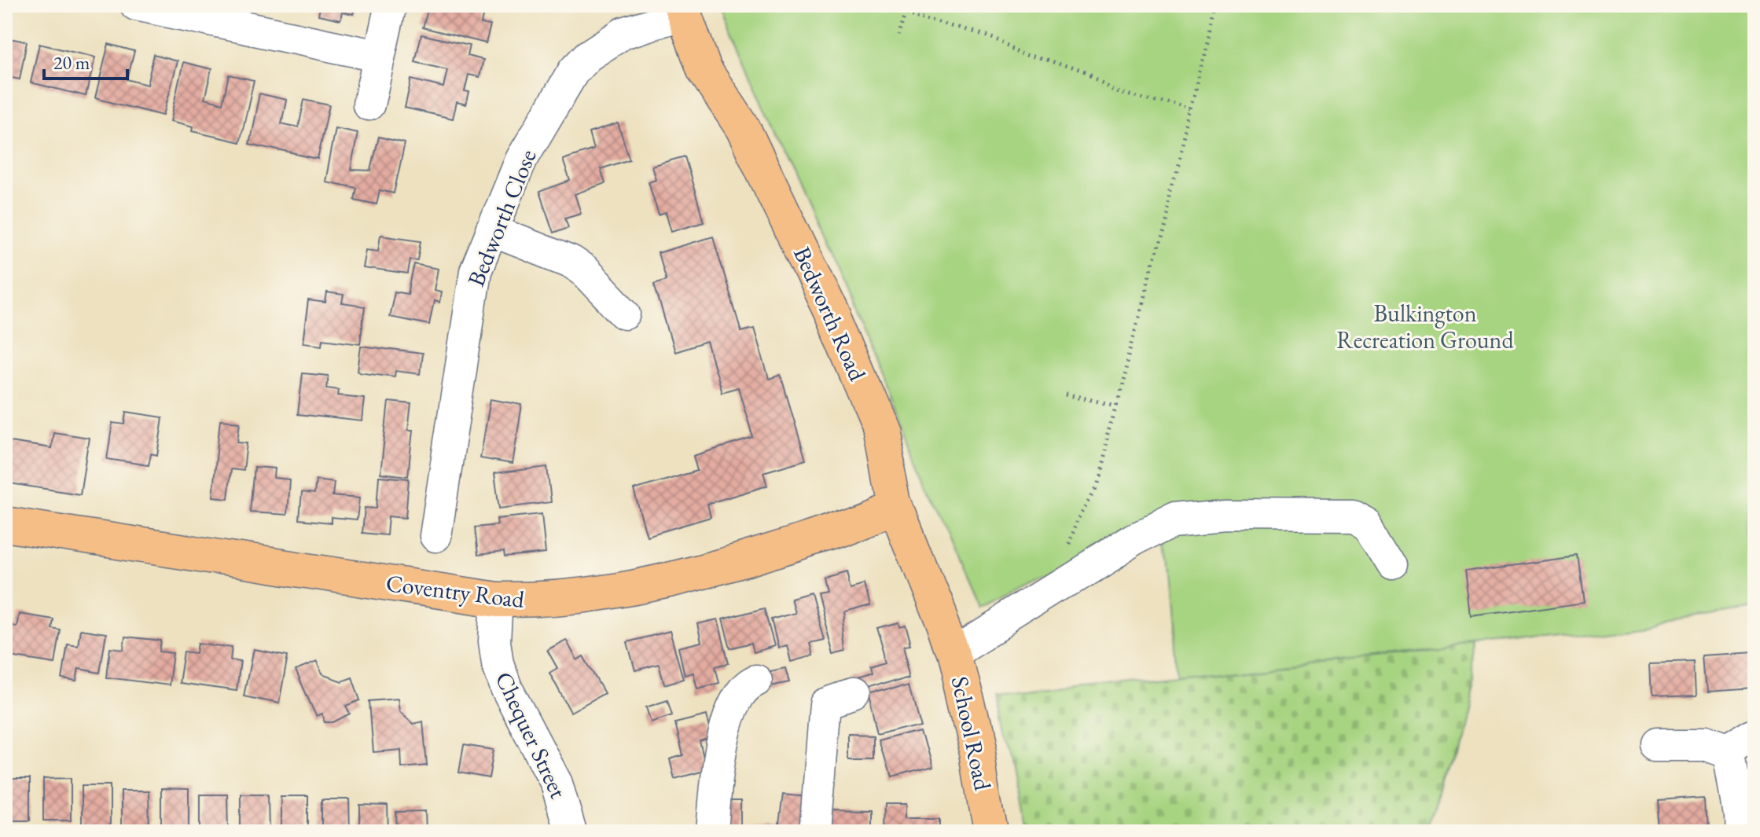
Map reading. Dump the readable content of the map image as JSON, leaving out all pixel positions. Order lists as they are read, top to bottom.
{
  "streets": {
    "main road": ["Bedworth Road", "Coventry Road", "School Road"],
    "street": ["Bedworth Close", "Chequer Street"]
  },
  "crossings": [
    ["Bedworth Close", "Bedworth Road"],
    ["Bedworth Road", "Coventry Road"],
    ["Bedworth Road", "School Road"],
    ["Coventry Road", "Chequer Street"]
  ],
  "parks": ["Bulkington Recreation Ground"],
  "scale_bar": "20 m"
}
